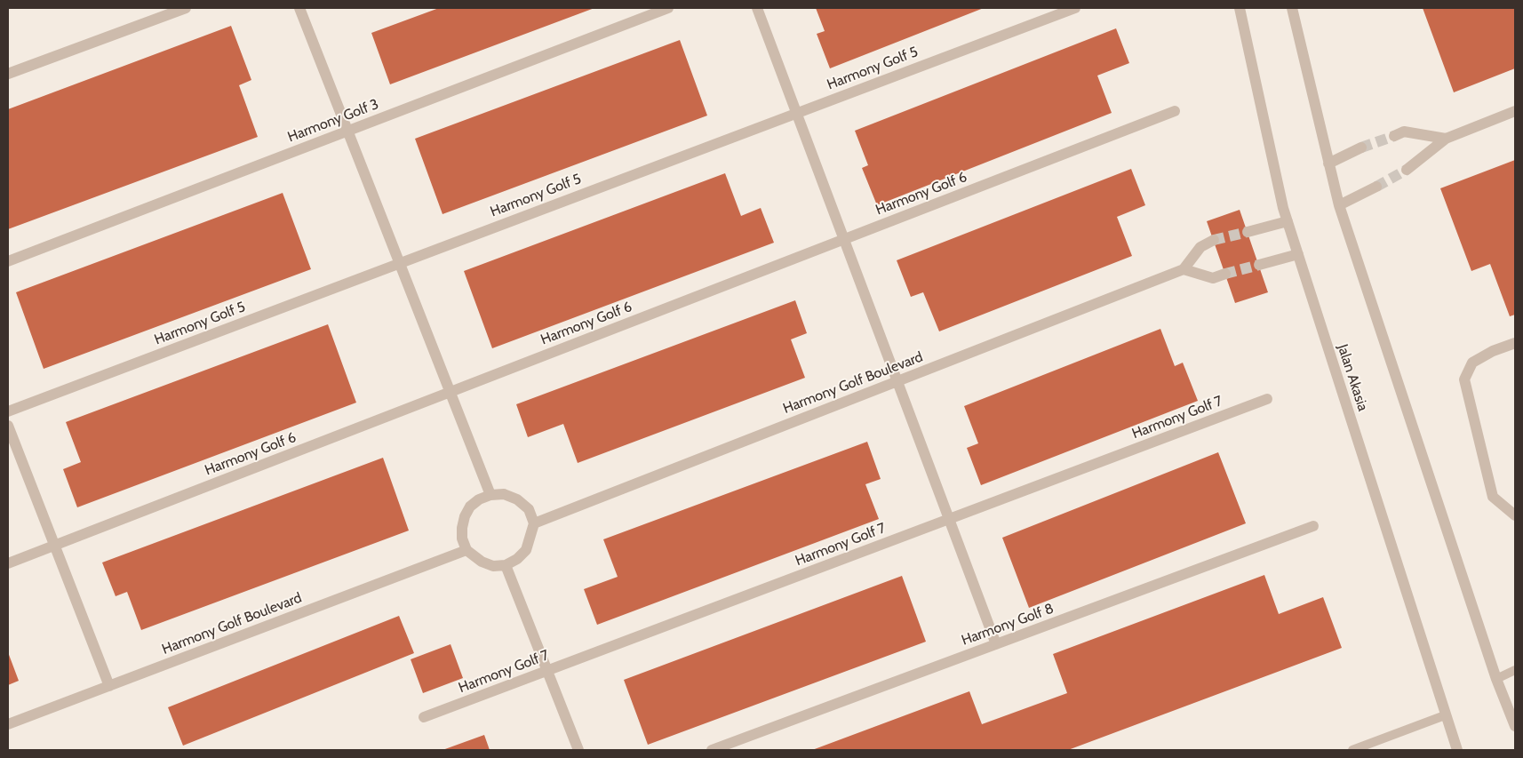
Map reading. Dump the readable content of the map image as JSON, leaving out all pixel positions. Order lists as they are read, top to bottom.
{
  "streets": {
    "street": [
      "Harmony Golf 5",
      "Harmony Golf 3",
      "Harmony Golf 6",
      "Jalan Akasia",
      "Harmony Golf Boulevard",
      "Harmony Golf 7",
      "Harmony Golf 8"
    ]
  }
}
